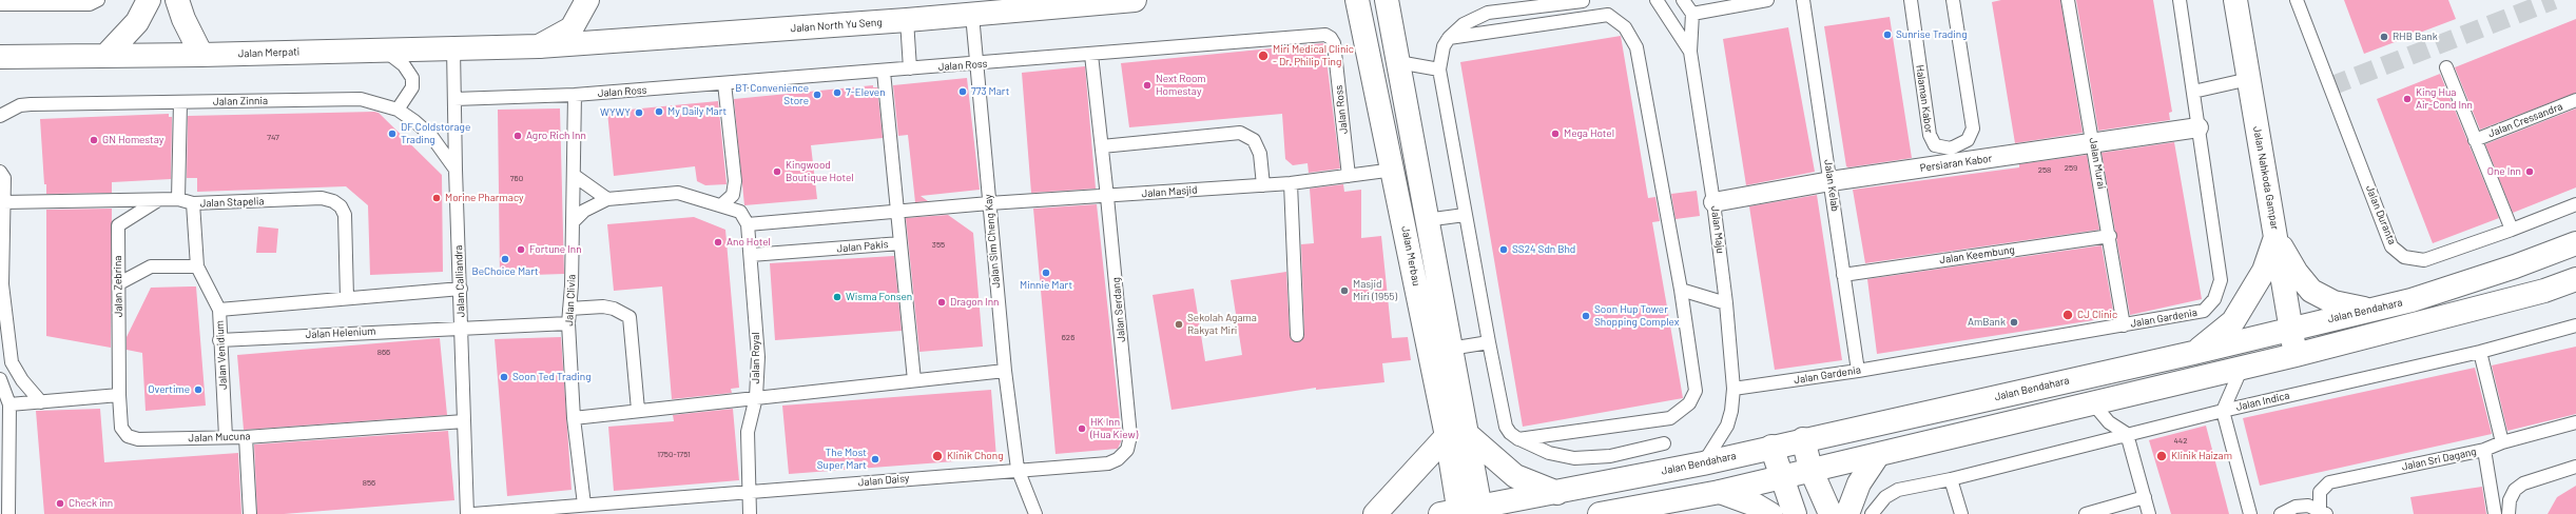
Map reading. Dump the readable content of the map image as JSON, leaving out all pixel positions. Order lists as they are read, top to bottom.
{
  "streets": {
    "street": [
      "Jalan North Yu Seng",
      "Jalan Merpati",
      "Persiaran Kabor",
      "Jalan Nahkoda Gampar",
      "Jalan Merbau",
      "Jalan Bendahara"
    ],
    "lane": [
      "Jalan Ross",
      "Halaman Kabor",
      "Jalan Zinnia",
      "Jalan Cressandra",
      "Jalan Murai",
      "Jalan Kelab",
      "Jalan Masjid",
      "Jalan Stapelia",
      "Jalan Duranta",
      "Jalan Maju",
      "Jalan Sim Cheng Kay",
      "Jalan Pakis",
      "Jalan Keembung",
      "Jalan Calliandra",
      "Jalan Zebrina",
      "Jalan Clivia",
      "Jalan Serdang",
      "Jalan Gardenia",
      "Jalan Helenium",
      "Jalan Venidium",
      "Jalan Royal",
      "Jalan Indica",
      "Jalan Mucuna",
      "Jalan Sri Dagang",
      "Jalan Daisy"
    ]
  },
  "crossings": [
    ["Jalan North Yu Seng", "Jalan Merpati"],
    ["Jalan North Yu Seng", "Jalan Sim Cheng Kay"],
    ["Jalan Merpati", "Jalan Calliandra"],
    ["Jalan Ross", "Jalan Masjid"],
    ["Jalan Ross", "Jalan Sim Cheng Kay"],
    ["Jalan Ross", "Jalan Pakis"],
    ["Jalan Ross", "Jalan Calliandra"],
    ["Jalan Ross", "Jalan Clivia"],
    ["Jalan Ross", "Jalan Serdang"],
    ["Jalan Zinnia", "Jalan Calliandra"],
    ["Jalan Cressandra", "Jalan Duranta"],
    ["Persiaran Kabor", "Jalan Murai"],
    ["Persiaran Kabor", "Jalan Kelab"],
    ["Persiaran Kabor", "Jalan Maju"],
    ["Persiaran Kabor", "Jalan Gardenia"],
    ["Jalan Murai", "Jalan Keembung"],
    ["Jalan Murai", "Jalan Gardenia"],
    ["Jalan Nahkoda Gampar", "Jalan Bendahara"],
    ["Jalan Kelab", "Jalan Keembung"],
    ["Jalan Kelab", "Jalan Gardenia"],
    ["Jalan Masjid", "Jalan Sim Cheng Kay"],
    ["Jalan Masjid", "Jalan Merbau"],
    ["Jalan Masjid", "Jalan Serdang"],
    ["Jalan Stapelia", "Jalan Zebrina"],
    ["Jalan Stapelia", "Jalan Venidium"],
    ["Jalan Maju", "Jalan Bendahara"],
    ["Jalan Maju", "Jalan Gardenia"],
    ["Jalan Sim Cheng Kay", "Jalan Serdang"],
    ["Jalan Sim Cheng Kay", "Jalan Daisy"],
    ["Jalan Pakis", "Jalan Royal"],
    ["Jalan Merbau", "Jalan Bendahara"],
    ["Jalan Calliandra", "Jalan Helenium"],
    ["Jalan Calliandra", "Jalan Mucuna"],
    ["Jalan Zebrina", "Jalan Mucuna"],
    ["Jalan Clivia", "Jalan Helenium"],
    ["Jalan Clivia", "Jalan Daisy"],
    ["Jalan Serdang", "Jalan Daisy"],
    ["Jalan Helenium", "Jalan Venidium"],
    ["Jalan Venidium", "Jalan Mucuna"],
    ["Jalan Royal", "Jalan Daisy"]
  ],
  "places": [
    "Sunrise Trading",
    "RHB Bank",
    "Miri Medical Clinic - Dr. Philip Ting",
    "Next Room Homestay",
    "773 Mart",
    "7-Eleven",
    "BT Convenience Store",
    "King Hua Air-Cond Inn",
    "My Daily Mart",
    "WYWY",
    "DF Coldstorage Trading",
    "Mega Hotel",
    "Agro Rich Inn",
    "GN Homestay",
    "Kingwood Boutique Hotel",
    "One Inn",
    "Morine Pharmacy",
    "Ano Hotel",
    "Fortune Inn",
    "SS24 Sdn Bhd",
    "BeChoice Mart",
    "Minnie Mart",
    "Masjid Miri (1955)",
    "Wisma Fonsen",
    "Dragon Inn",
    "CJ Clinic",
    "Soon Hup Tower Shopping Complex",
    "AmBank",
    "Sekolah Agama Rakyat Miri",
    "Soon Ted Trading",
    "Overtime",
    "HK Inn (Hua Kiew)",
    "Klinik Chong",
    "Klinik Haizam",
    "The Most Super Mart",
    "Check inn"
  ],
  "house_numbers": [
    "747",
    "259",
    "258",
    "760",
    "355",
    "626",
    "866",
    "442",
    "1750-1751",
    "856"
  ]
}
